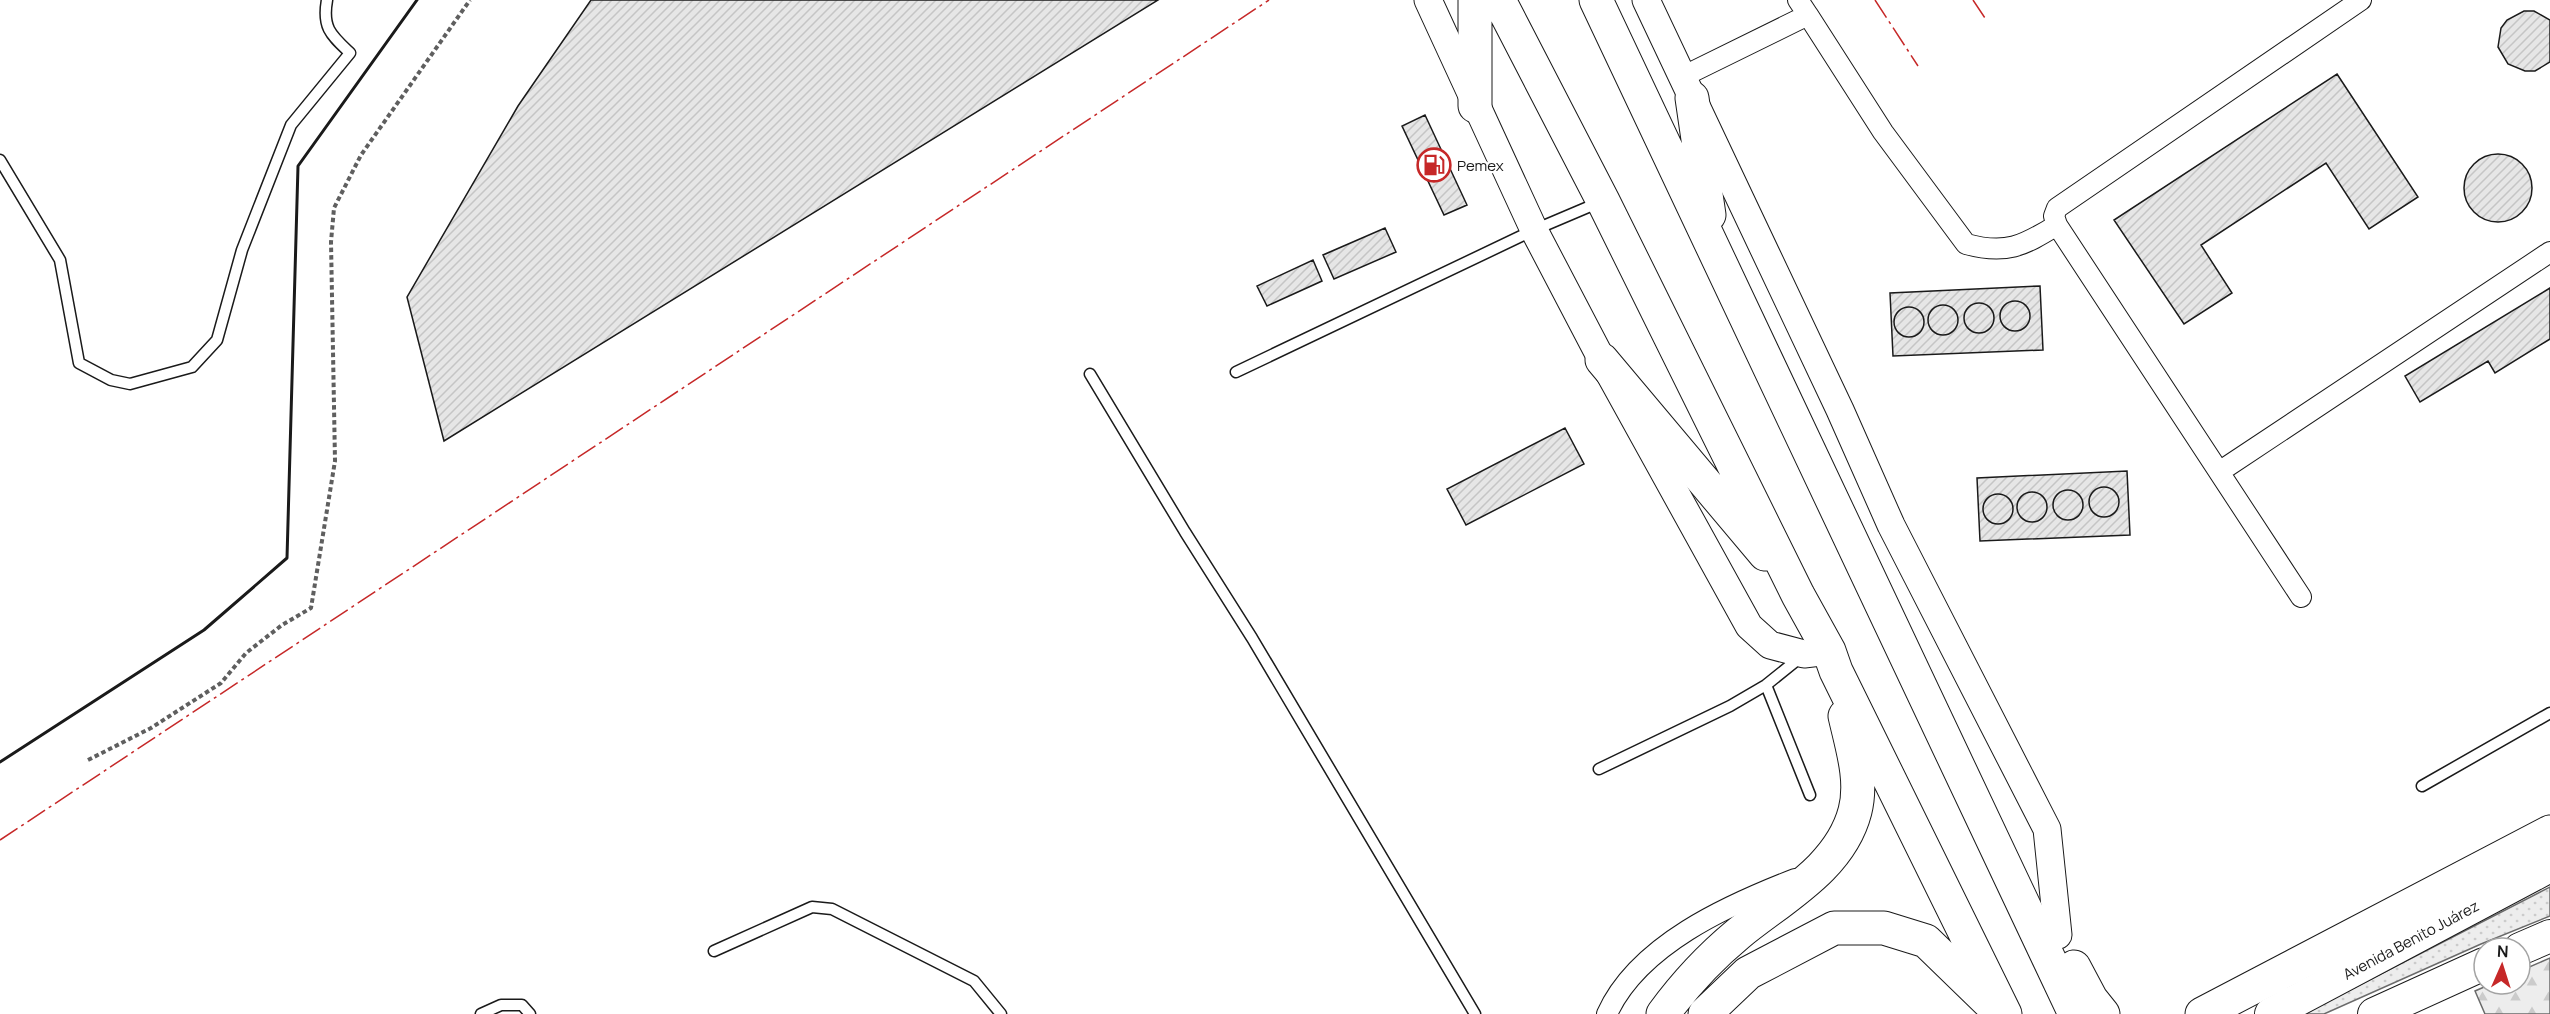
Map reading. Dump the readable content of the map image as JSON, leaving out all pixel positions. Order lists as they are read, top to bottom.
{
  "streets": {
    "main road": ["Avenida Benito Juárez"]
  },
  "places": {
    "fuel station": ["Pemex"]
  },
  "north": "top"
}
